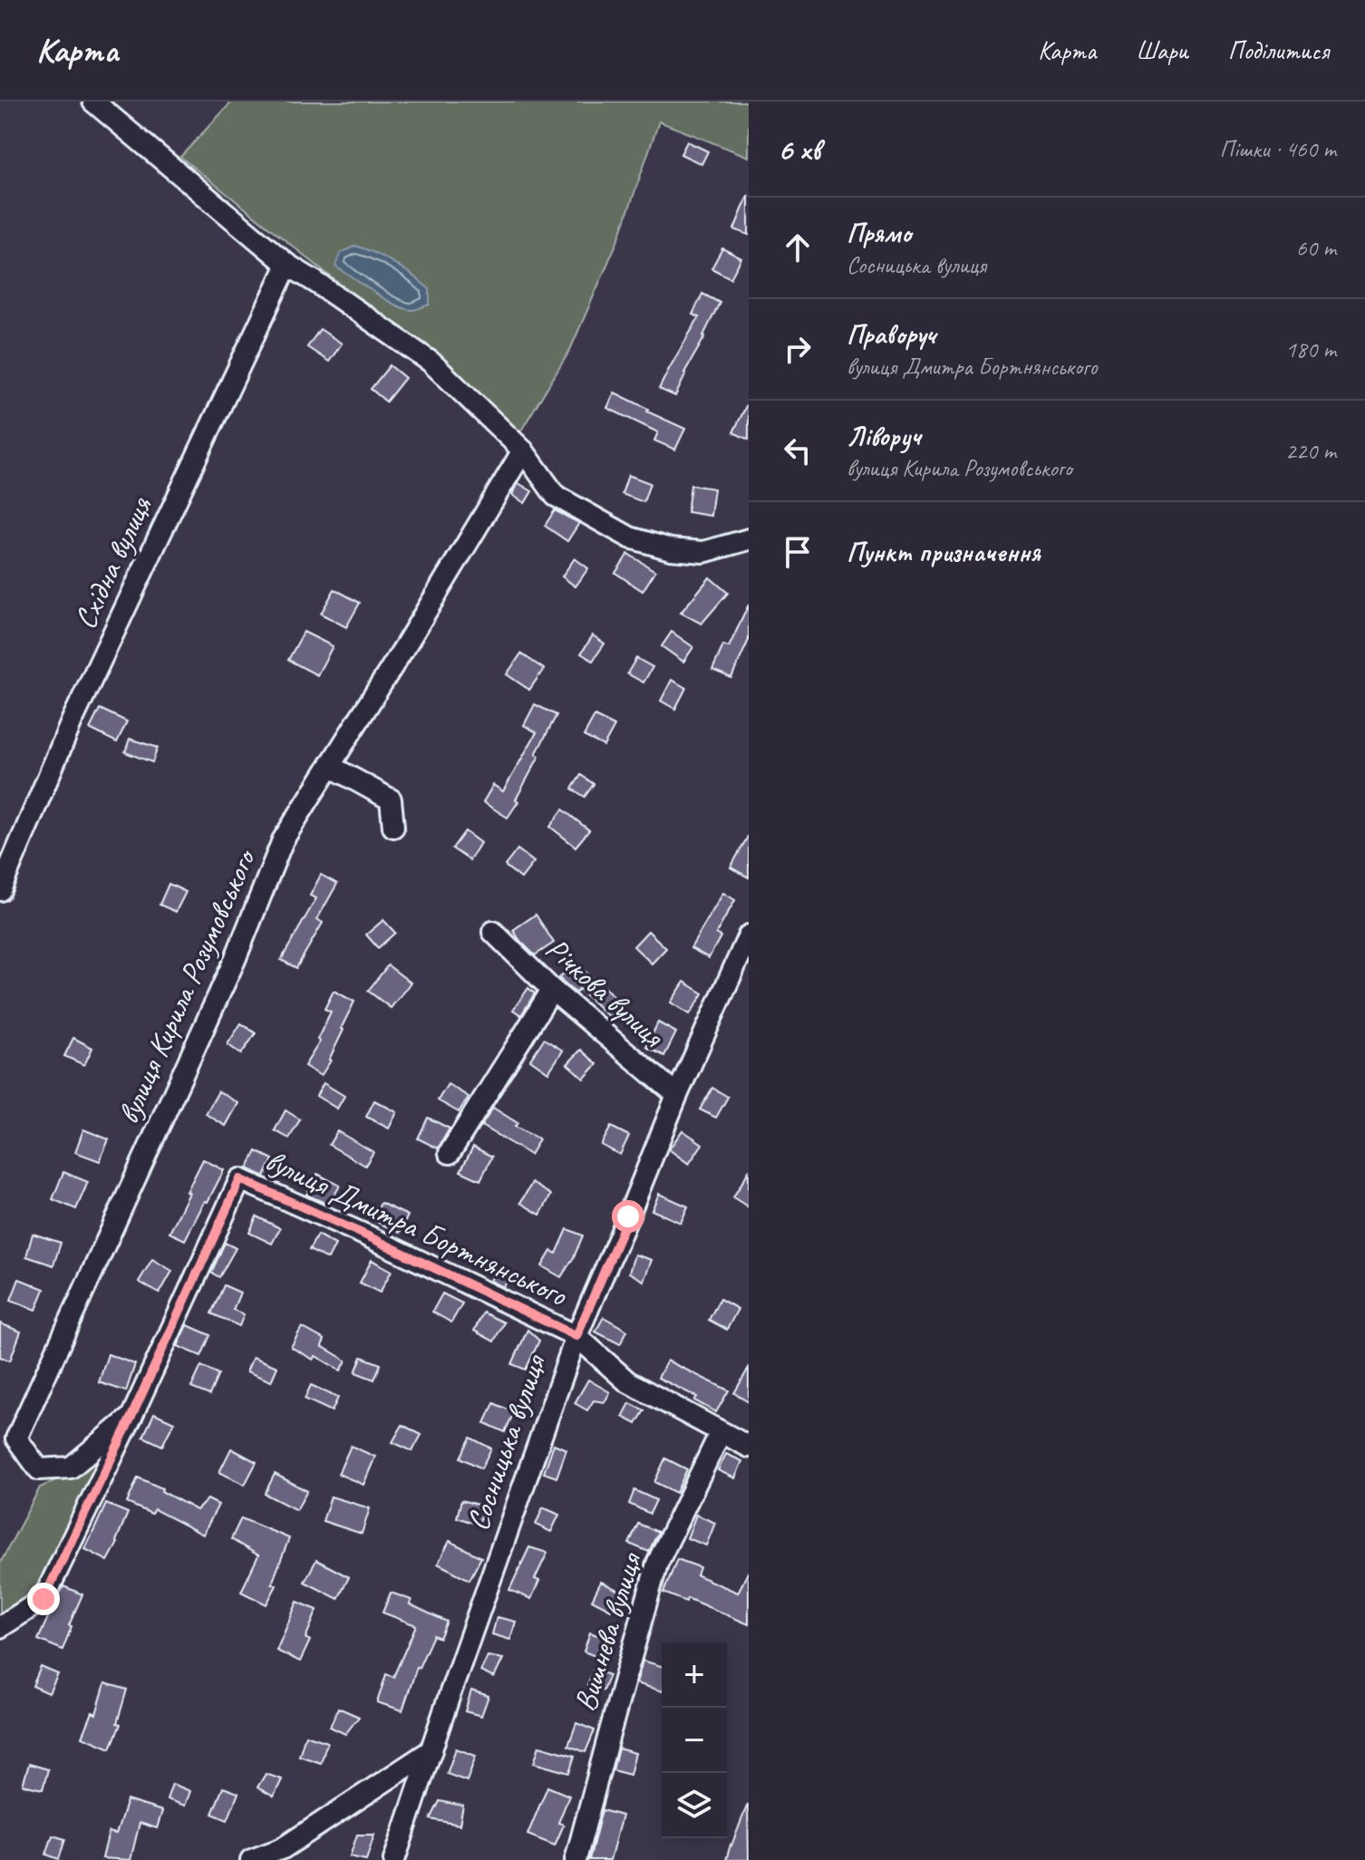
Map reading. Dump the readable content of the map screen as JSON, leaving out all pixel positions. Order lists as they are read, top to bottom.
{
  "streets": {
    "street": [
      "Східна вулиця",
      "вулиця Кирила Розумовського",
      "Річкова вулиця",
      "вулиця Дмитра Бортнянського",
      "Сосницька вулиця",
      "Вишнева вулиця"
    ]
  },
  "crossings": [
    ["вулиця Кирила Розумовського", "вулиця Дмитра Бортнянського"],
    ["Річкова вулиця", "Сосницька вулиця"],
    ["вулиця Дмитра Бортнянського", "Сосницька вулиця"],
    ["вулиця Дмитра Бортнянського", "Вишнева вулиця"]
  ],
  "page": {
    "header": "Карта",
    "nav": ["Карта", "Шари", "Поділитися"],
    "heading": ["6 хв", "Пішки · 460 m"],
    "list": [
      ["Прямо", "Сосницька вулиця", "60 m"],
      ["Праворуч", "вулиця Дмитра Бортнянського", "180 m"],
      ["Ліворуч", "вулиця Кирила Розумовського", "220 m"],
      "Пункт призначення"
    ],
    "map_buttons": ["+", "−"]
  }
}
